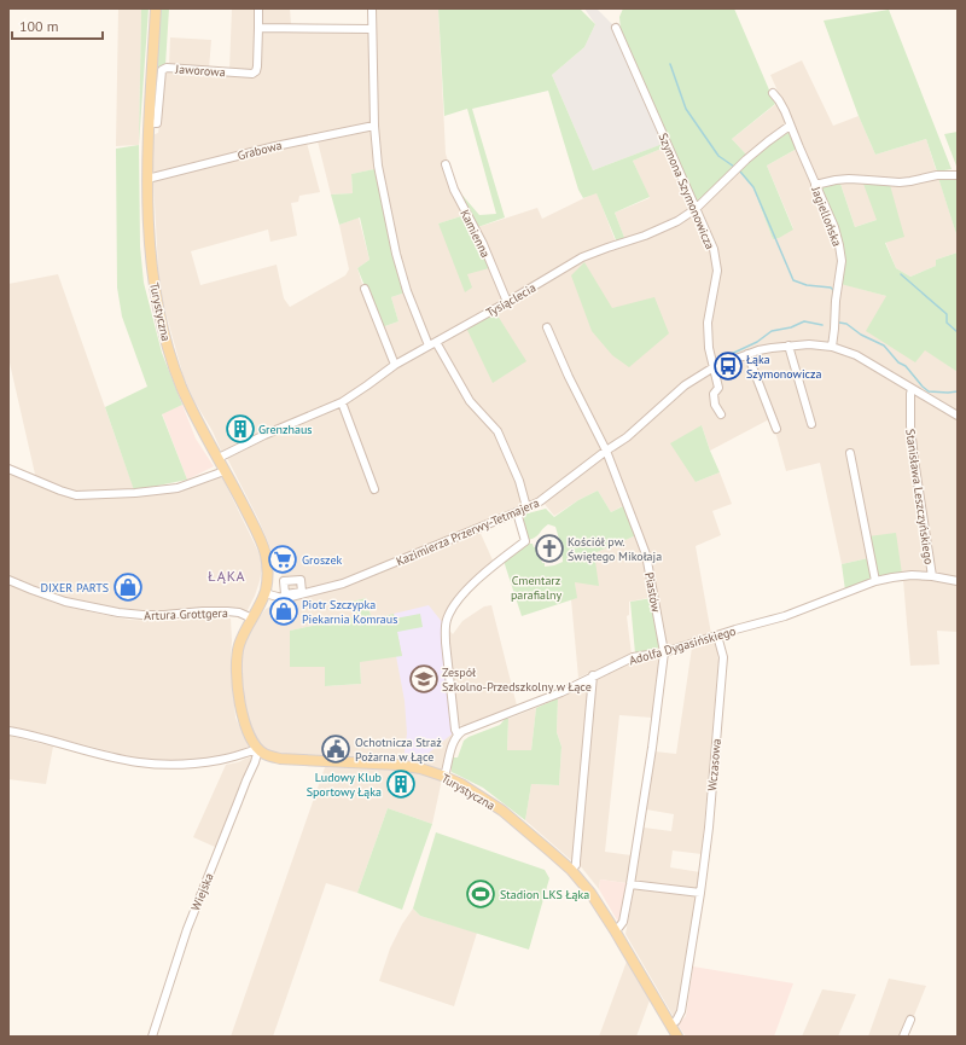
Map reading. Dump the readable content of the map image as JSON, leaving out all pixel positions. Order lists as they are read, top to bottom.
{
  "streets": {
    "main road": ["Turystyczna"],
    "street": [
      "Jaworowa",
      "Grabowa",
      "Szymona Szymonowicza",
      "Jagiellońska",
      "Kamienna",
      "Tysiąclecia",
      "Stanisława Leszczyńskiego",
      "Kazimierza Przerwy-Tetmajera",
      "Piastów",
      "Artura Grottgera",
      "Adolfa Dygasińskiego",
      "Wczasowa",
      "Wiejska"
    ]
  },
  "crossings": [
    ["Jaworowa", "Turystyczna"],
    ["Grabowa", "Turystyczna"],
    ["Szymona Szymonowicza", "Tysiąclecia"],
    ["Szymona Szymonowicza", "Kazimierza Przerwy-Tetmajera"],
    ["Jagiellońska", "Tysiąclecia"],
    ["Jagiellońska", "Kazimierza Przerwy-Tetmajera"],
    ["Kamienna", "Tysiąclecia"],
    ["Tysiąclecia", "Turystyczna"],
    ["Turystyczna", "Kazimierza Przerwy-Tetmajera"],
    ["Turystyczna", "Artura Grottgera"],
    ["Turystyczna", "Wczasowa"],
    ["Turystyczna", "Wiejska"],
    ["Stanisława Leszczyńskiego", "Kazimierza Przerwy-Tetmajera"],
    ["Stanisława Leszczyńskiego", "Adolfa Dygasińskiego"],
    ["Kazimierza Przerwy-Tetmajera", "Piastów"],
    ["Piastów", "Adolfa Dygasińskiego"],
    ["Adolfa Dygasińskiego", "Wczasowa"]
  ],
  "districts": ["ŁĄKA"],
  "parks": ["Cmentarz parafialny"],
  "places": {
    "bus stop": ["Łąka Szymonowicza"],
    "building": ["Grenzhaus", "Ludowy Klub Sportowy Łąka"],
    "church": ["Kościół pw. Świętego Mikołaja"],
    "supermarket": ["Groszek"],
    "shop": ["DIXER PARTS", "Piotr Szczypka Piekarnia Komraus"],
    "school or university": ["Zespół Szkolno-Przedszkolny w Łące"],
    "public building": ["Ochotnicza Straż Pożarna w Łące"],
    "sports": ["Stadion LKS Łąka"]
  },
  "scale_bar": "100 m"
}
